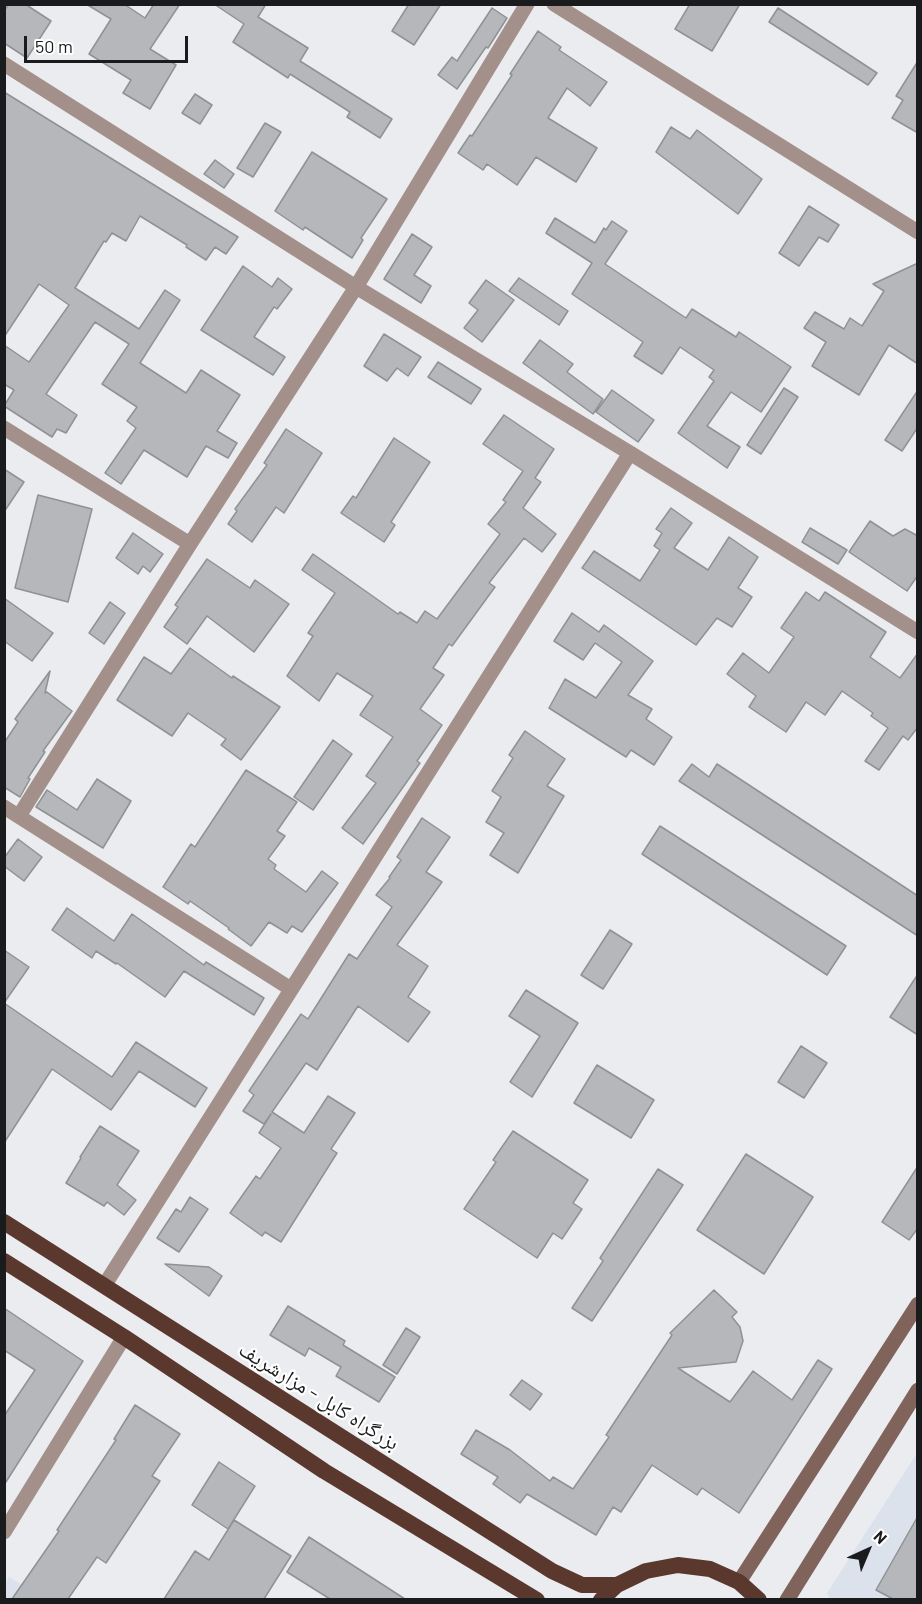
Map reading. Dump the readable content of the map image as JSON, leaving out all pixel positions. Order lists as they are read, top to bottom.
{
  "streets": {
    "highway": ["بزرگراه کابل - مزارشریف"]
  },
  "scale_bar": "50 m",
  "north": "top right"
}
